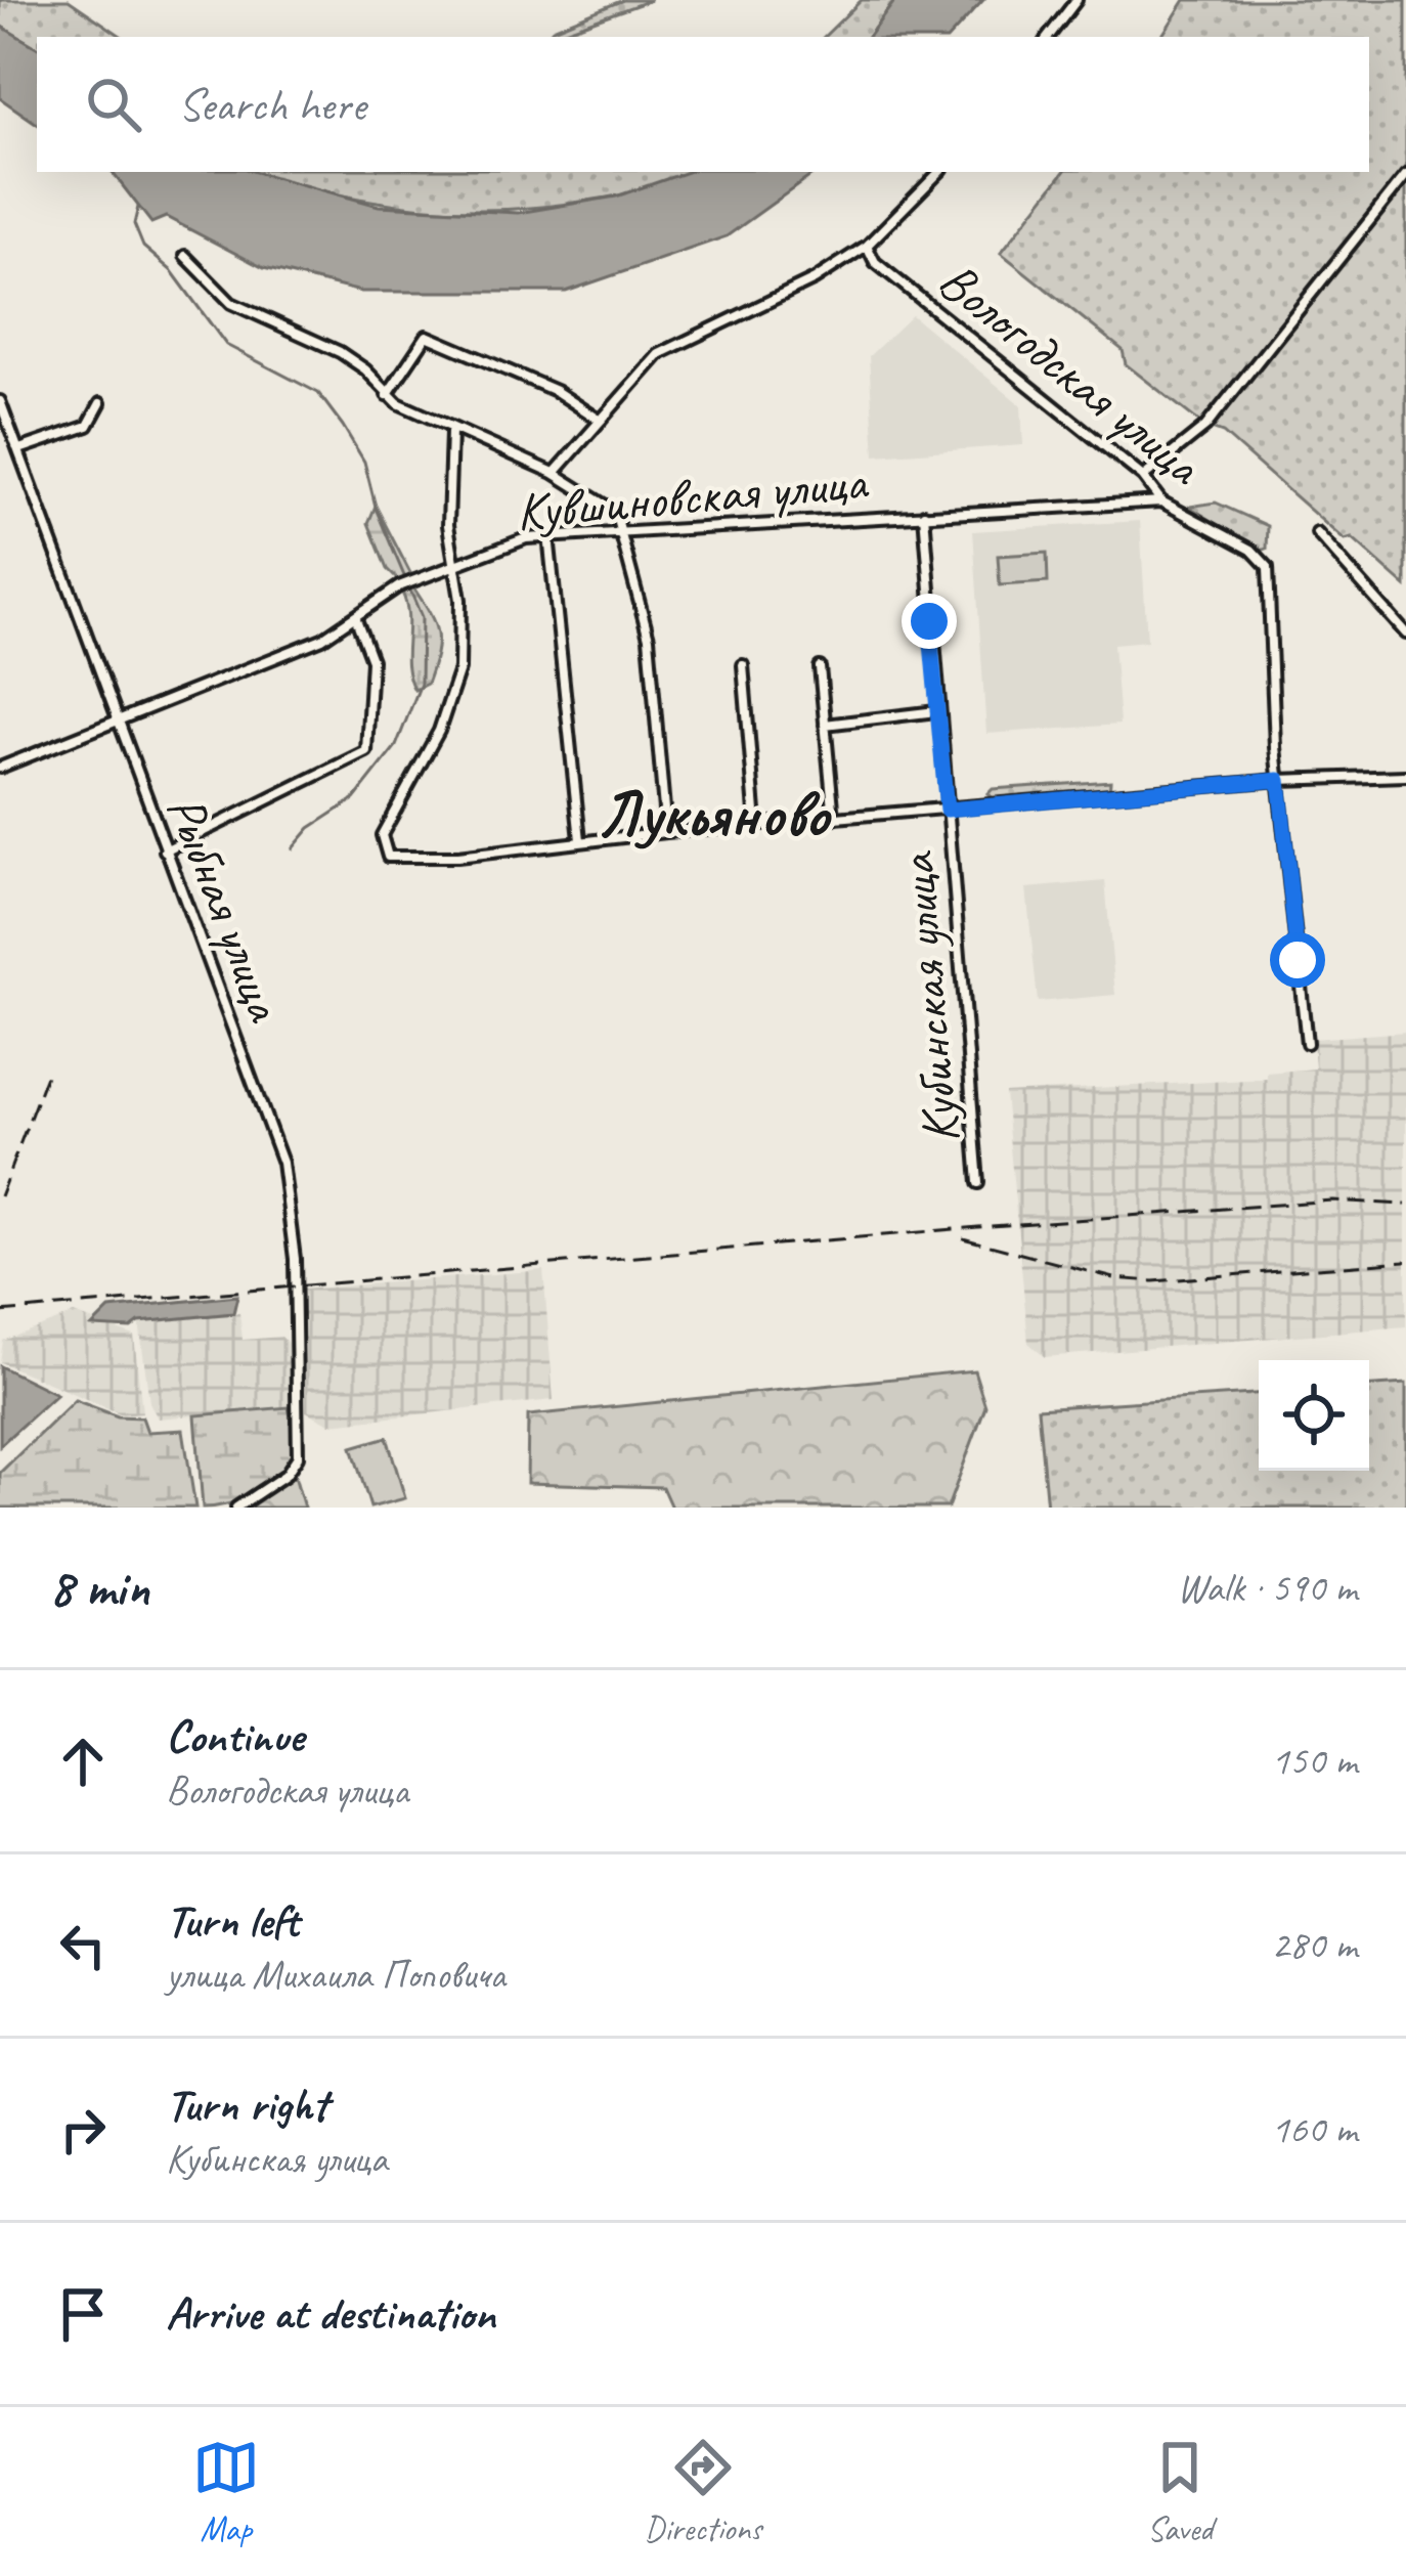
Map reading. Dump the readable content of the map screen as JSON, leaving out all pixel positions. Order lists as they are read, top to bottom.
{
  "streets": {
    "street": [
      "Вологодская улица",
      "Кувшиновская улица",
      "Рыбная улица",
      "Кубинская улица"
    ]
  },
  "crossings": [
    ["Вологодская улица", "Кувшиновская улица"],
    ["Кувшиновская улица", "Рыбная улица"],
    ["Кувшиновская улица", "Кубинская улица"]
  ],
  "districts": ["Лукьяново"],
  "page": {
    "search": "Search here",
    "heading": ["8 min", "Walk · 590 m"],
    "list": [
      ["Continue", "Вологодская улица", "150 m"],
      ["Turn left", "улица Михаила Поповича", "280 m"],
      ["Turn right", "Кубинская улица", "160 m"],
      "Arrive at destination"
    ],
    "nav": ["Map", "Directions", "Saved"]
  }
}
